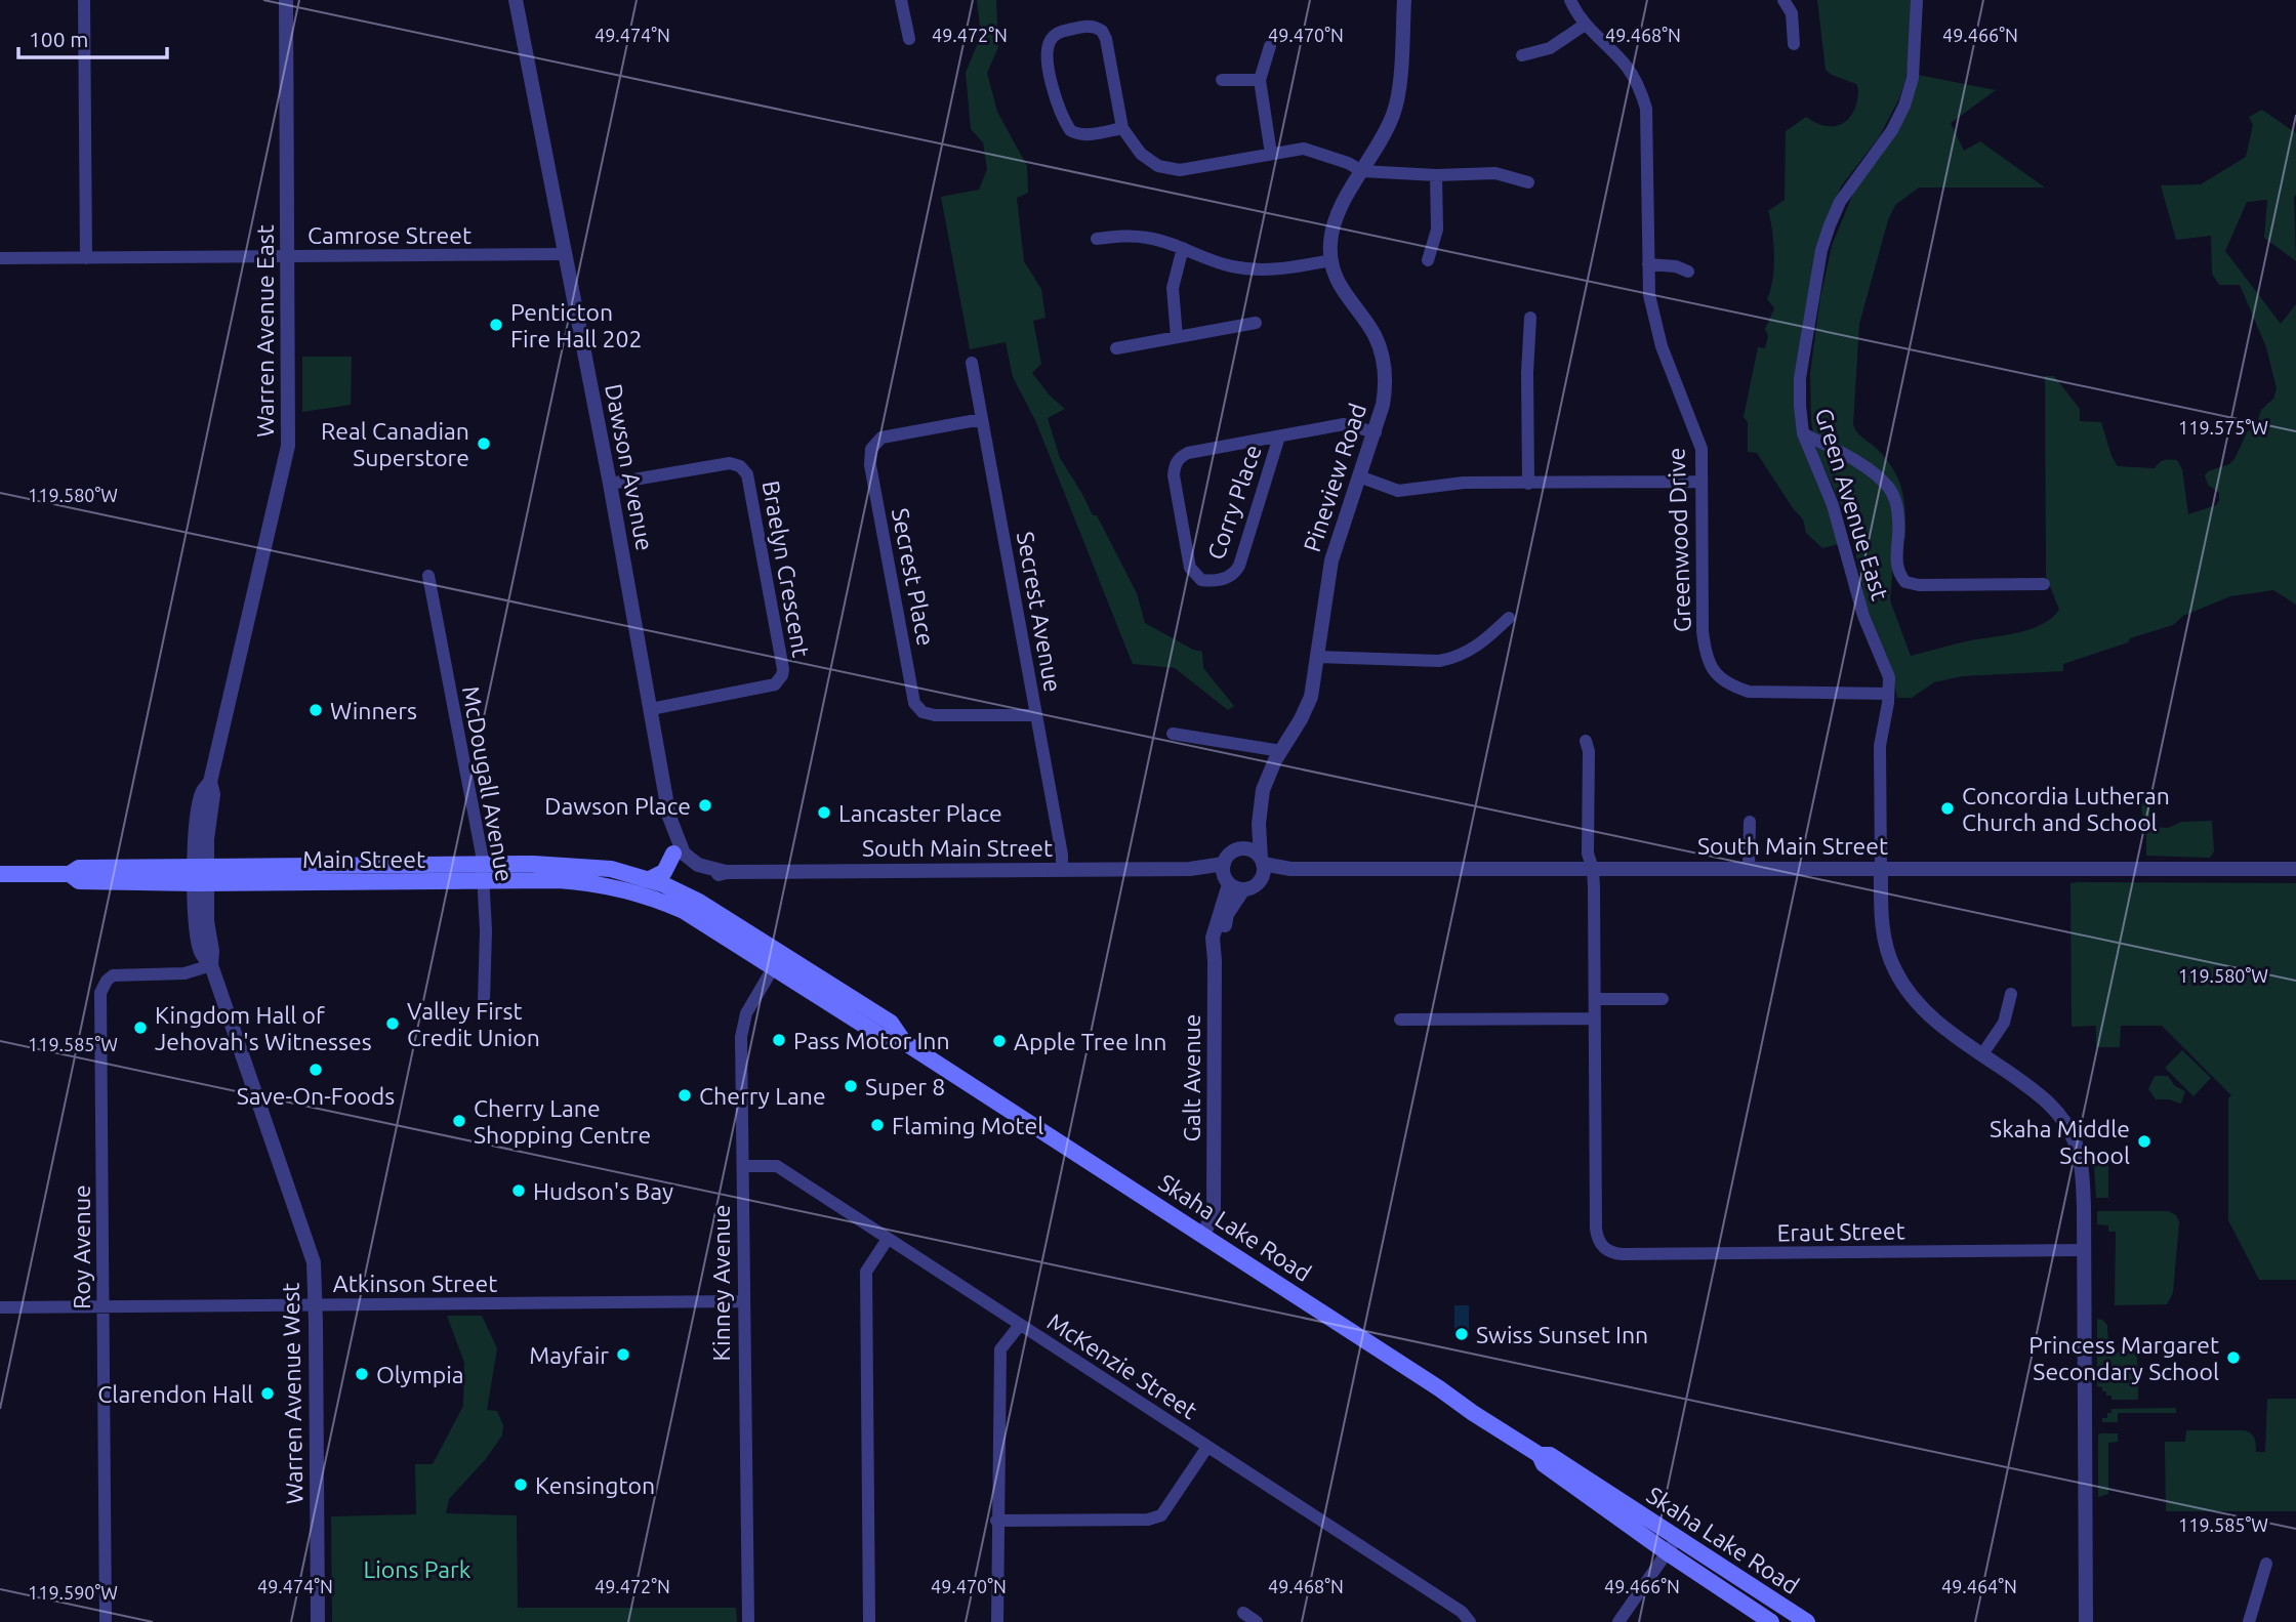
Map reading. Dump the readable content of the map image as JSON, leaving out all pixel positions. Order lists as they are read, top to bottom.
{
  "streets": {
    "main road": ["Main Street", "Skaha Lake Road"],
    "street": [
      "Camrose Street",
      "Warren Avenue East",
      "Dawson Avenue",
      "Pineview Road",
      "Corry Place",
      "Green Avenue East",
      "Greenwood Drive",
      "Braelyn Crescent",
      "Secrest Place",
      "Secrest Avenue",
      "McDougall Avenue",
      "South Main Street",
      "Galt Avenue",
      "Eraut Street",
      "Roy Avenue",
      "Atkinson Street",
      "Kinney Avenue",
      "McKenzie Street",
      "Warren Avenue West"
    ]
  },
  "crossings": [
    ["Camrose Street", "Warren Avenue East"],
    ["Camrose Street", "Dawson Avenue"],
    ["Warren Avenue East", "Main Street"],
    ["Warren Avenue East", "Warren Avenue West"],
    ["Dawson Avenue", "Braelyn Crescent"],
    ["Dawson Avenue", "South Main Street"],
    ["Pineview Road", "Corry Place"],
    ["Pineview Road", "South Main Street"],
    ["Pineview Road", "Galt Avenue"],
    ["Green Avenue East", "Greenwood Drive"],
    ["Green Avenue East", "South Main Street"],
    ["Secrest Place", "Secrest Avenue"],
    ["Secrest Avenue", "South Main Street"],
    ["McDougall Avenue", "Main Street"],
    ["South Main Street", "Galt Avenue"],
    ["Main Street", "Skaha Lake Road"],
    ["Main Street", "Warren Avenue West"],
    ["Galt Avenue", "Skaha Lake Road"],
    ["Skaha Lake Road", "Kinney Avenue"],
    ["Roy Avenue", "Atkinson Street"],
    ["Roy Avenue", "Warren Avenue West"],
    ["Atkinson Street", "Kinney Avenue"],
    ["Atkinson Street", "Warren Avenue West"],
    ["Kinney Avenue", "McKenzie Street"]
  ],
  "parks": ["Lions Park"],
  "places": [
    "Penticton Fire Hall 202",
    "Real Canadian Superstore",
    "Winners",
    "Dawson Place",
    "Concordia Lutheran Church and School",
    "Lancaster Place",
    "Valley First Credit Union",
    "Kingdom Hall of Jehovah's Witnesses",
    "Pass Motor Inn",
    "Apple Tree Inn",
    "Save-On-Foods",
    "Super 8",
    "Cherry Lane",
    "Cherry Lane Shopping Centre",
    "Flaming Motel",
    "Skaha Middle School",
    "Hudson's Bay",
    "Swiss Sunset Inn",
    "Mayfair",
    "Princess Margaret Secondary School",
    "Olympia",
    "Clarendon Hall",
    "Kensington"
  ],
  "scale_bar": "100 m",
  "coordinates": [
    "49.474°N",
    "49.472°N",
    "49.470°N",
    "49.468°N",
    "49.466°N",
    "119.575°W",
    "119.580°W",
    "119.585°W",
    "49.464°N",
    "119.590°W"
  ]
}
